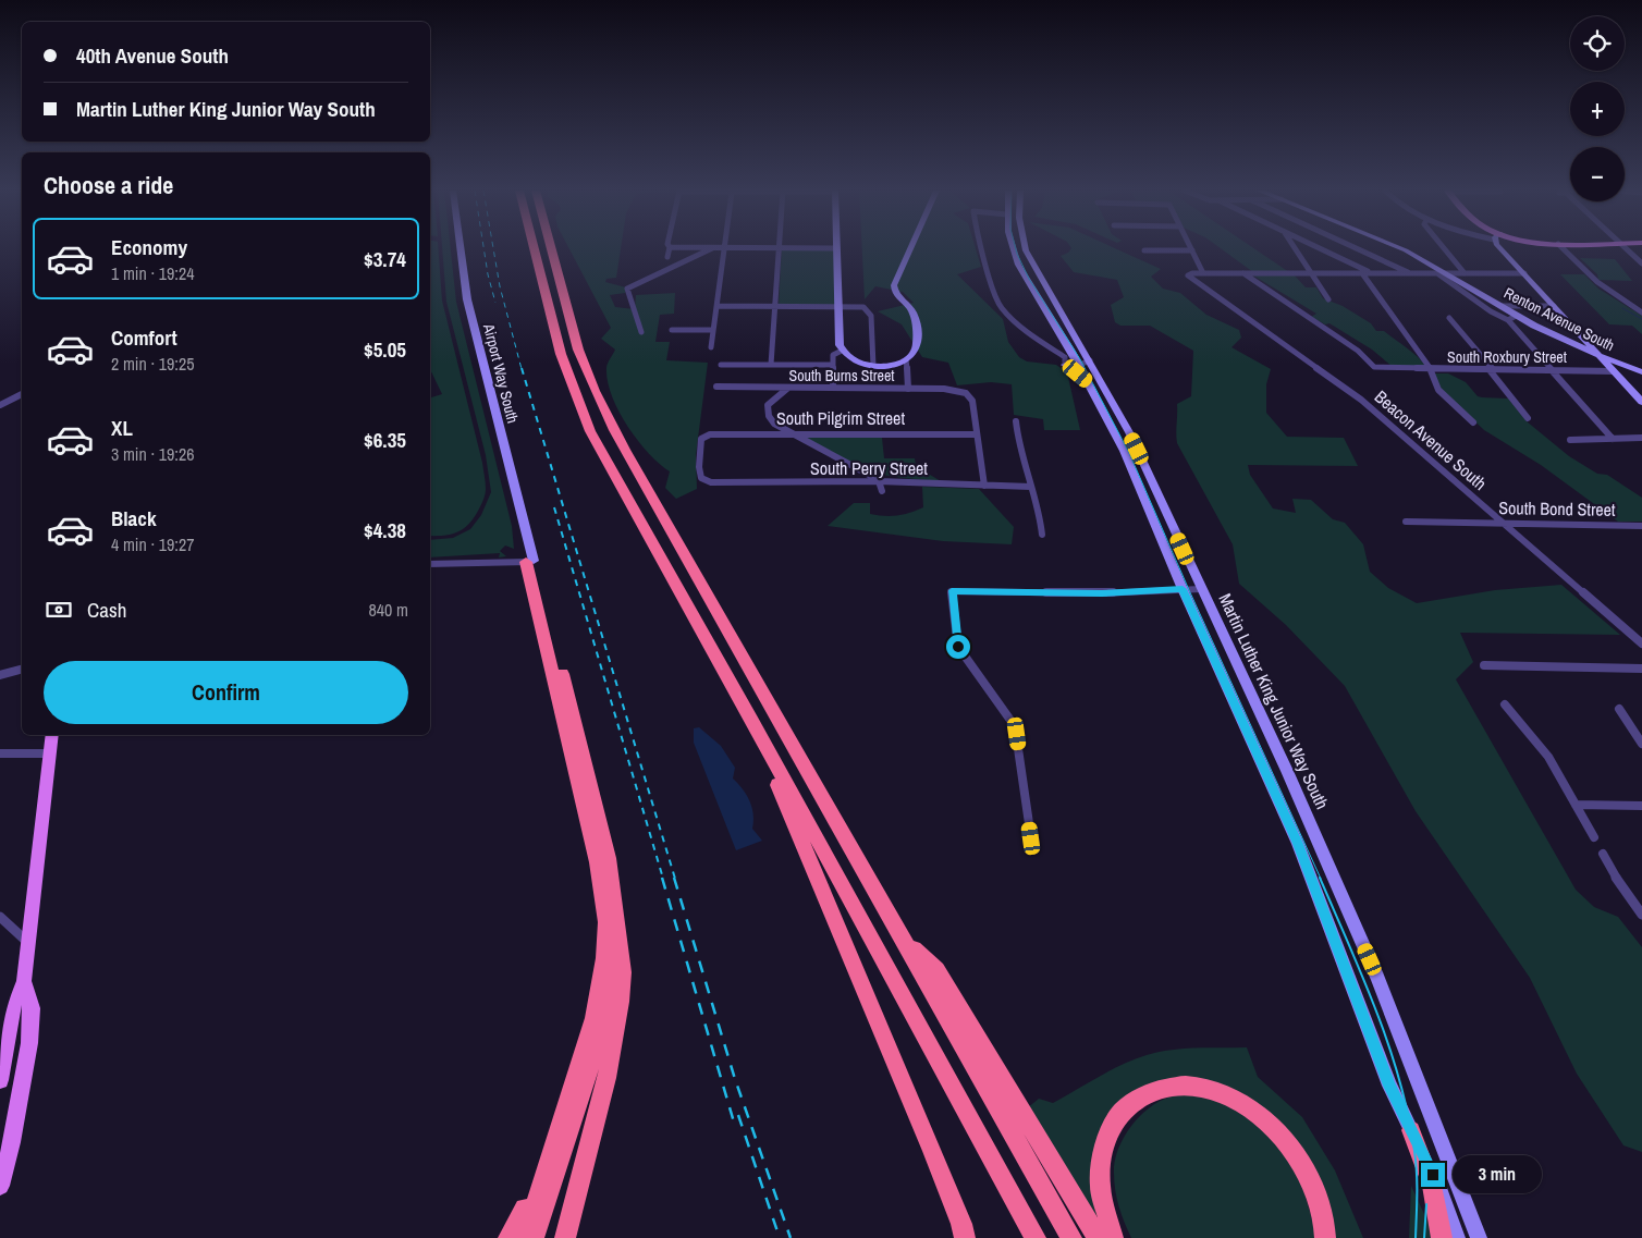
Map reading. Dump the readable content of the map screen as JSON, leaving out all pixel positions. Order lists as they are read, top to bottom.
{
  "streets": {
    "main road": [
      "Renton Avenue South",
      "South Roxbury Street",
      "Airport Way South",
      "Martin Luther King Junior Way South"
    ],
    "street": [
      "South Burns Street",
      "South Pilgrim Street",
      "Beacon Avenue South",
      "South Perry Street",
      "South Bond Street"
    ]
  },
  "crossings": [
    ["Renton Avenue South", "South Roxbury Street"],
    ["South Burns Street", "South Pilgrim Street"],
    ["South Pilgrim Street", "South Perry Street"],
    ["Beacon Avenue South", "South Bond Street"]
  ],
  "page": {
    "map_buttons": ["+", "−"],
    "banner": ["40th Avenue South", "Martin Luther King Junior Way South"],
    "heading": "Choose a ride",
    "list": [
      {
        "name": "Economy",
        "note": "1 min · 19:24",
        "value": "$3.74"
      },
      {
        "name": "Comfort",
        "note": "2 min · 19:25",
        "value": "$5.05"
      },
      {
        "name": "XL",
        "note": "3 min · 19:26",
        "value": "$6.35"
      },
      {
        "name": "Black",
        "note": "4 min · 19:27",
        "value": "$4.38"
      }
    ],
    "pay": ["Cash", "840 m"],
    "buttons": "Confirm",
    "bubble": "3 min"
  }
}
